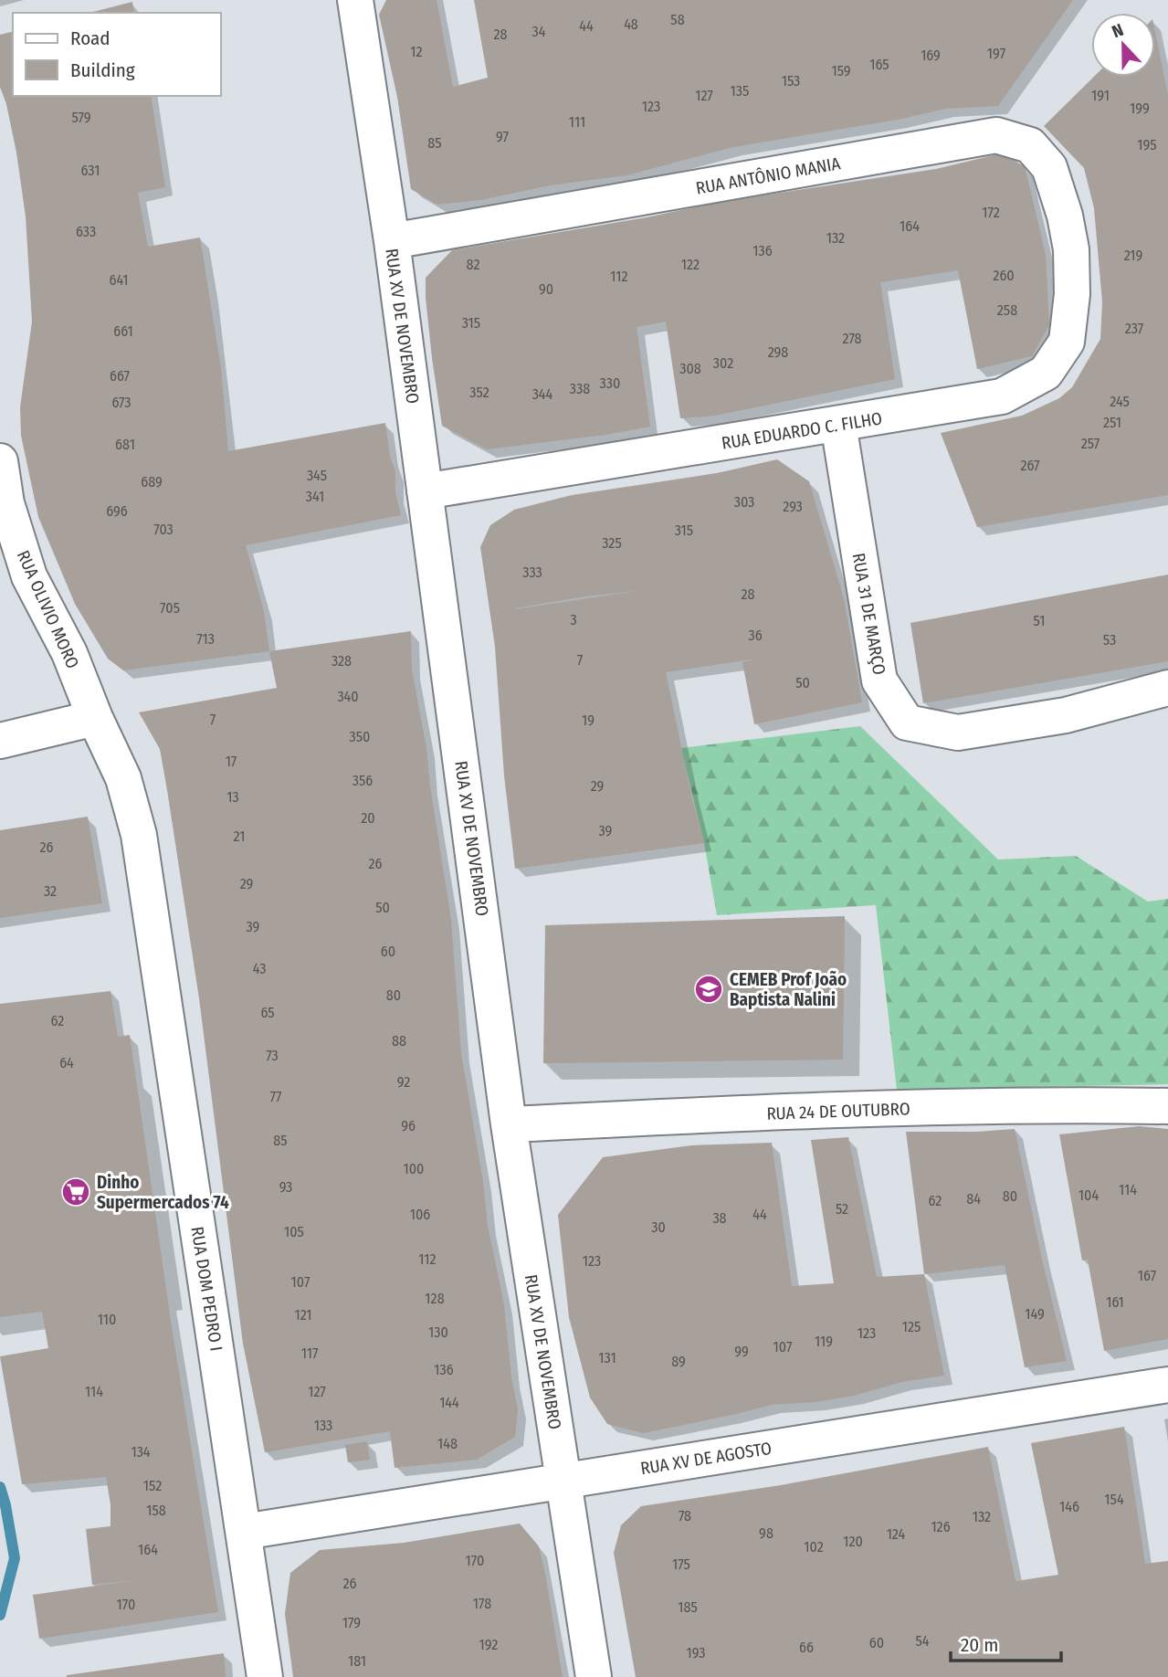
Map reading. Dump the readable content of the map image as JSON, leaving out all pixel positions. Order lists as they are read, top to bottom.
{
  "streets": {
    "street": [
      "RUA ANTÔNIO MANIA",
      "RUA XV DE NOVEMBRO",
      "RUA EDUARDO C. FILHO",
      "RUA OLIVIO MORO",
      "RUA 31 DE MARÇO",
      "RUA 24 DE OUTUBRO",
      "RUA DOM PEDRO I",
      "RUA XV DE AGOSTO"
    ]
  },
  "crossings": [
    ["RUA ANTÔNIO MANIA", "RUA XV DE NOVEMBRO"],
    ["RUA ANTÔNIO MANIA", "RUA EDUARDO C. FILHO"],
    ["RUA XV DE NOVEMBRO", "RUA EDUARDO C. FILHO"],
    ["RUA XV DE NOVEMBRO", "RUA 24 DE OUTUBRO"],
    ["RUA XV DE NOVEMBRO", "RUA XV DE AGOSTO"],
    ["RUA EDUARDO C. FILHO", "RUA 31 DE MARÇO"],
    ["RUA OLIVIO MORO", "RUA DOM PEDRO I"],
    ["RUA DOM PEDRO I", "RUA XV DE AGOSTO"]
  ],
  "places": {
    "school or university": ["CEMEB Prof João Baptista Nalini"],
    "supermarket": ["Dinho Supermercados 74"]
  },
  "house_numbers": [
    "58",
    "48",
    "44",
    "34",
    "28",
    "12",
    "197",
    "169",
    "165",
    "159",
    "153",
    "135",
    "127",
    "191",
    "123",
    "199",
    "579",
    "111",
    "97",
    "85",
    "195",
    "631",
    "172",
    "164",
    "633",
    "132",
    "136",
    "219",
    "82",
    "122",
    "260",
    "112",
    "641",
    "90",
    "258",
    "315",
    "237",
    "661",
    "278",
    "298",
    "302",
    "308",
    "667",
    "330",
    "338",
    "352",
    "344",
    "245",
    "673",
    "251",
    "257",
    "681",
    "267",
    "345",
    "689",
    "341",
    "303",
    "293",
    "696",
    "703",
    "315",
    "325",
    "333",
    "28",
    "705",
    "3",
    "51",
    "36",
    "713",
    "53",
    "7",
    "328",
    "50",
    "340",
    "7",
    "19",
    "350",
    "17",
    "356",
    "29",
    "13",
    "20",
    "39",
    "21",
    "26",
    "26",
    "29",
    "32",
    "50",
    "39",
    "60",
    "43",
    "80",
    "65",
    "62",
    "88",
    "73",
    "64",
    "92",
    "77",
    "96",
    "85",
    "100",
    "93",
    "114",
    "104",
    "80",
    "84",
    "62",
    "52",
    "106",
    "44",
    "38",
    "30",
    "105",
    "112",
    "123",
    "167",
    "107",
    "128",
    "161",
    "149",
    "121",
    "110",
    "125",
    "130",
    "123",
    "119",
    "107",
    "99",
    "117",
    "131",
    "89",
    "136",
    "114",
    "127",
    "144",
    "133",
    "148",
    "134",
    "152",
    "154",
    "146",
    "158",
    "78",
    "132",
    "126",
    "98",
    "124",
    "120",
    "102",
    "164",
    "170",
    "175",
    "26",
    "178",
    "170",
    "185",
    "179",
    "54",
    "60",
    "192",
    "66",
    "193",
    "181"
  ],
  "legend": ["Road", "Building"],
  "scale_bar": "20 m",
  "north": "top"
}
